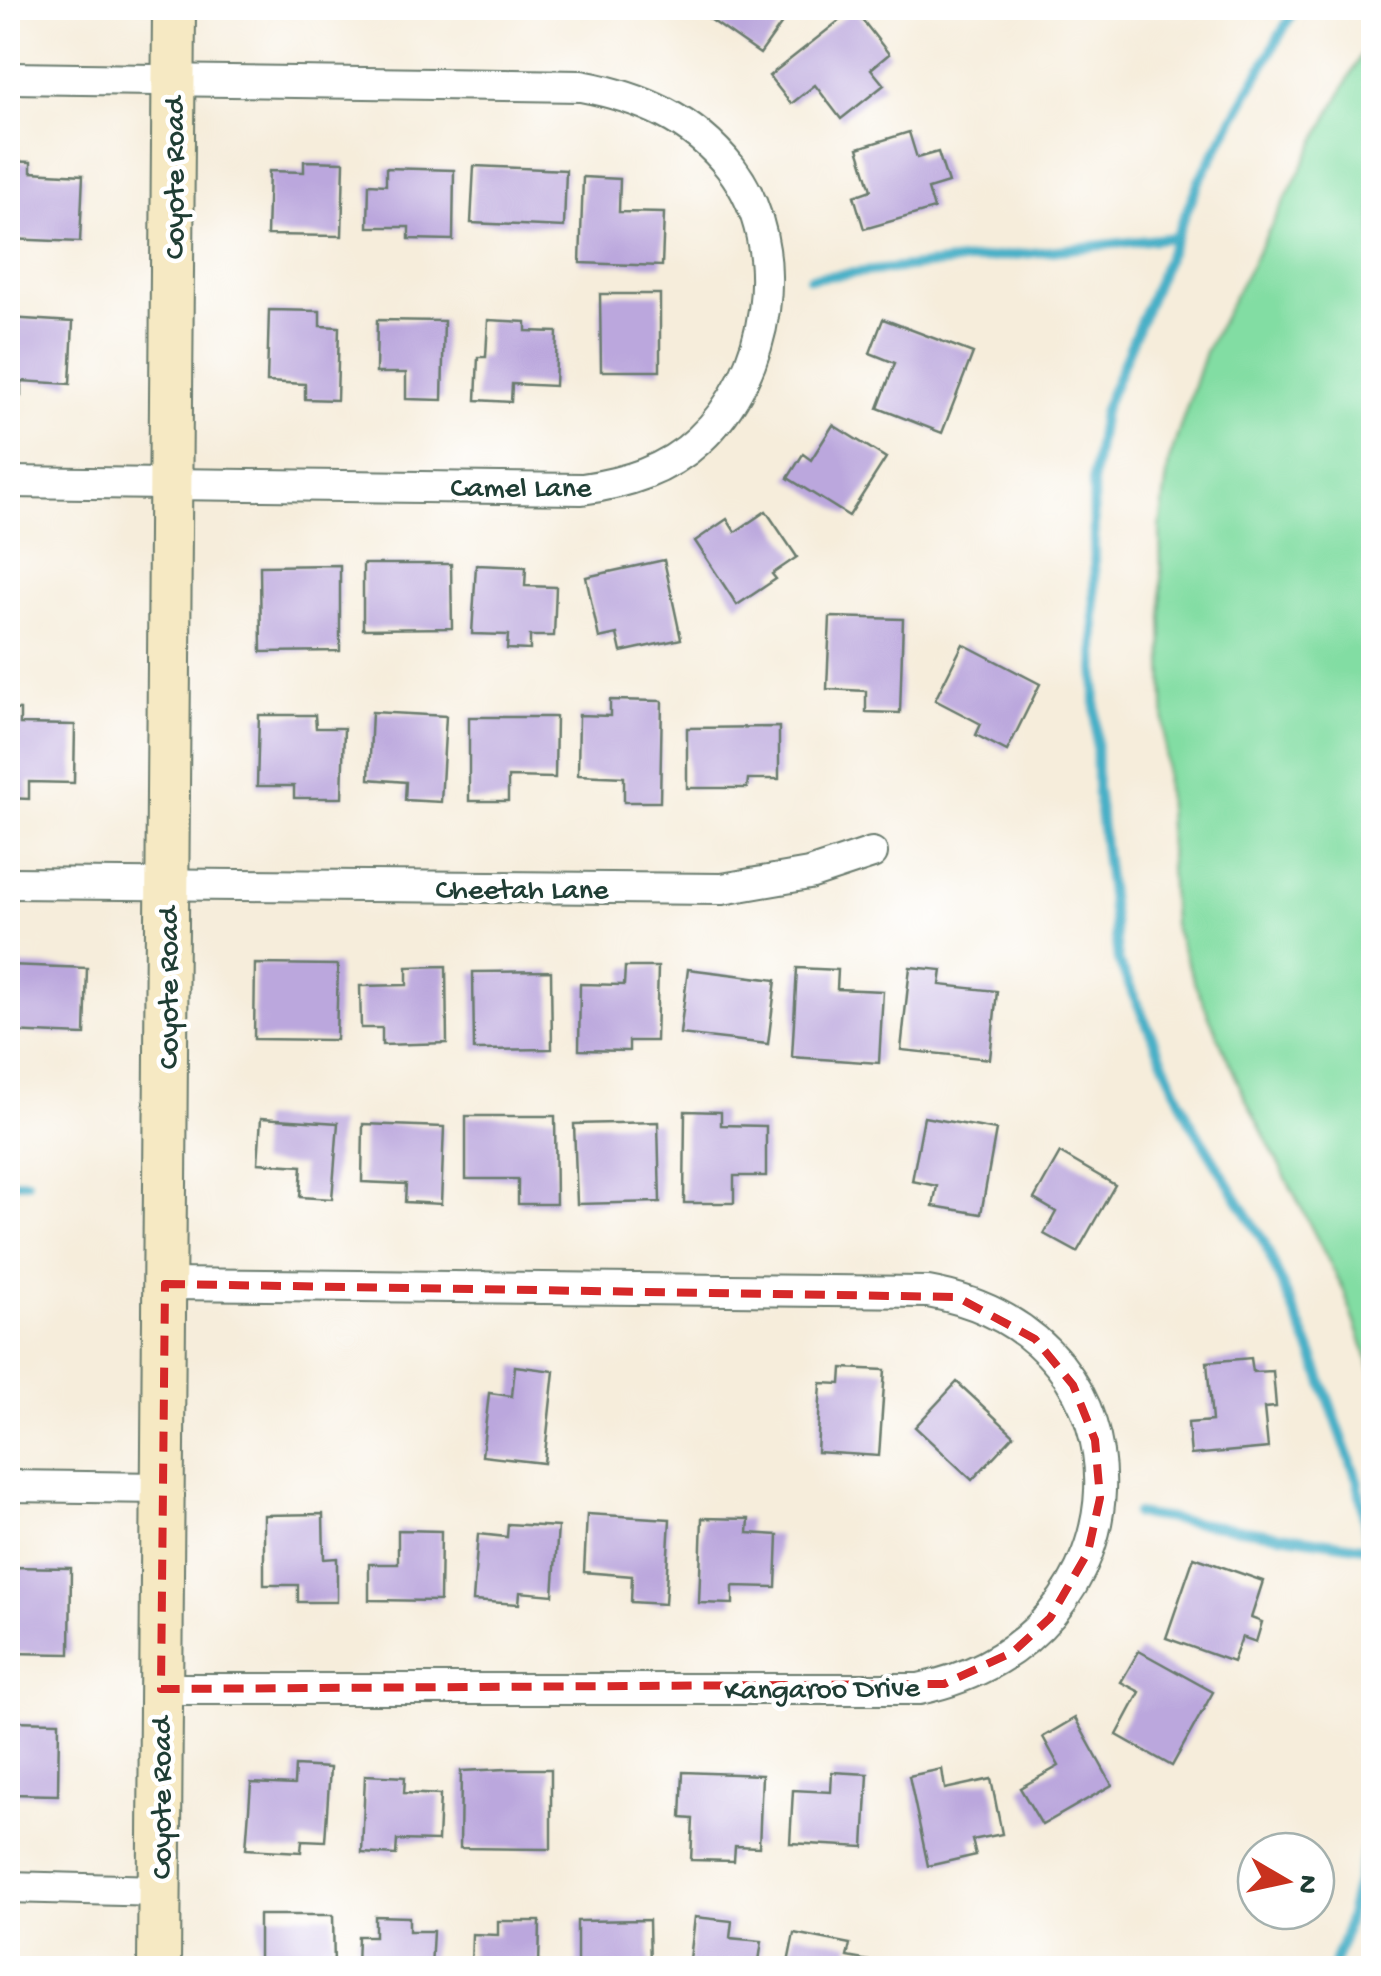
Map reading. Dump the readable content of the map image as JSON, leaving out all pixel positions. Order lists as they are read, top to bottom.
{
  "streets": {
    "street": [
      "Coyote Road",
      "Camel Lane",
      "Cheetah Lane",
      "Kangaroo Drive"
    ]
  },
  "crossings": [
    ["Coyote Road", "Camel Lane"],
    ["Coyote Road", "Cheetah Lane"],
    ["Coyote Road", "Kangaroo Drive"]
  ],
  "north": "right"
}
